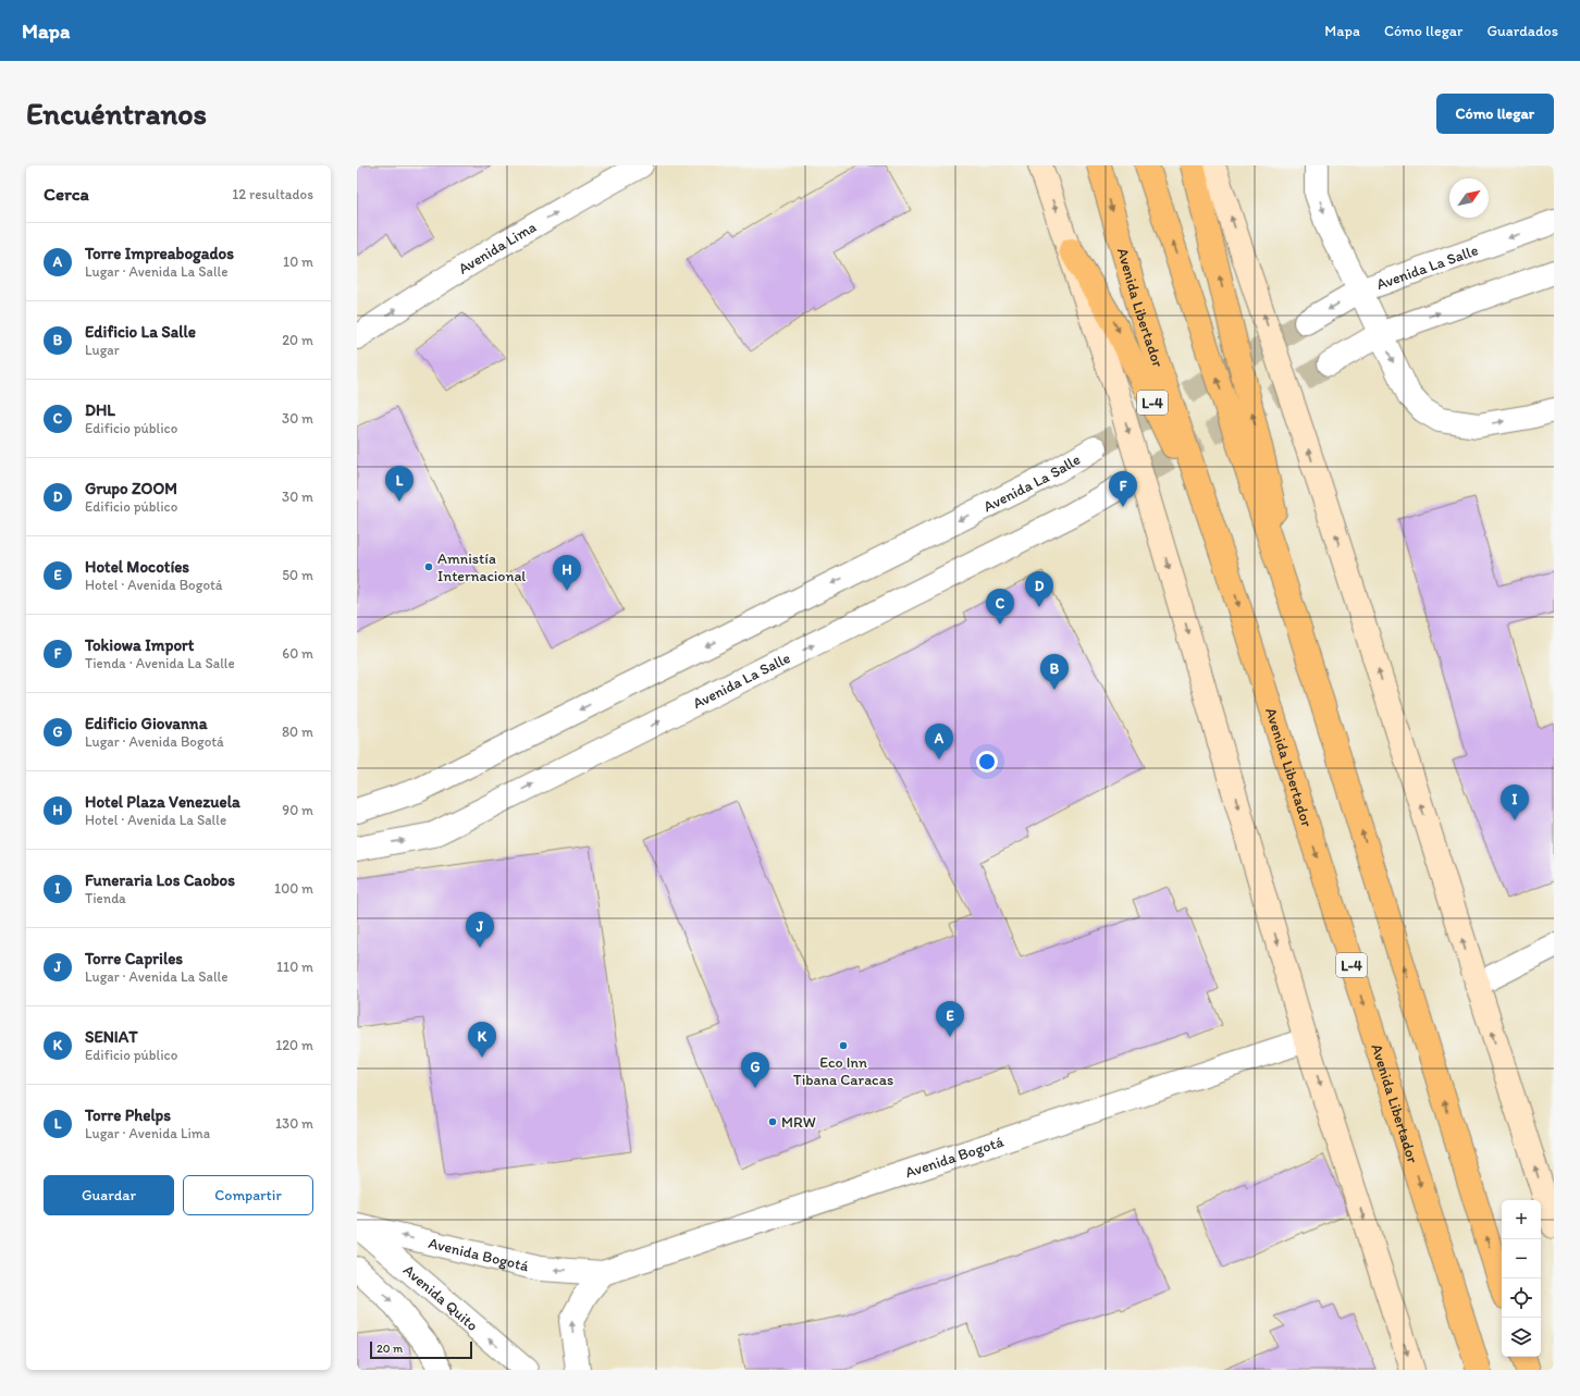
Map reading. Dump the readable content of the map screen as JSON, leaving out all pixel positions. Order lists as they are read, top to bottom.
{
  "streets": {
    "main road": ["Avenida Libertador", "L-4"],
    "street": [
      "Avenida Lima",
      "Avenida La Salle",
      "Avenida Bogotá",
      "Avenida Quito"
    ]
  },
  "crossings": [
    ["Avenida Libertador", "L-4"],
    ["L-4", "Avenida Bogotá"],
    ["Avenida Bogotá", "Avenida Quito"]
  ],
  "one_way": ["Avenida Lima"],
  "places": ["Amnistía Internacional", "Eco Inn Tibana Caracas", "MRW"],
  "scale_bar": "20 m",
  "north": "top right",
  "page": {
    "header": "Mapa",
    "nav": ["Mapa", "Cómo llegar", "Guardados"],
    "buttons": [
      "Cómo llegar",
      ["Guardar", "Compartir"]
    ],
    "title": "Encuéntranos",
    "heading": ["Cerca", "12 resultados"],
    "list": [
      {
        "mark": "A",
        "name": "Torre Impreabogados",
        "note": "Lugar · Avenida La Salle",
        "value": "10 m"
      },
      {
        "mark": "B",
        "name": "Edificio La Salle",
        "note": "Lugar",
        "value": "20 m"
      },
      {
        "mark": "C",
        "name": "DHL",
        "note": "Edificio público",
        "value": "30 m"
      },
      {
        "mark": "D",
        "name": "Grupo ZOOM",
        "note": "Edificio público",
        "value": "30 m"
      },
      {
        "mark": "E",
        "name": "Hotel Mocotíes",
        "note": "Hotel · Avenida Bogotá",
        "value": "50 m"
      },
      {
        "mark": "F",
        "name": "Tokiowa Import",
        "note": "Tienda · Avenida La Salle",
        "value": "60 m"
      },
      {
        "mark": "G",
        "name": "Edificio Giovanna",
        "note": "Lugar · Avenida Bogotá",
        "value": "80 m"
      },
      {
        "mark": "H",
        "name": "Hotel Plaza Venezuela",
        "note": "Hotel · Avenida La Salle",
        "value": "90 m"
      },
      {
        "mark": "I",
        "name": "Funeraria Los Caobos",
        "note": "Tienda",
        "value": "100 m"
      },
      {
        "mark": "J",
        "name": "Torre Capriles",
        "note": "Lugar · Avenida La Salle",
        "value": "110 m"
      },
      {
        "mark": "K",
        "name": "SENIAT",
        "note": "Edificio público",
        "value": "120 m"
      },
      {
        "mark": "L",
        "name": "Torre Phelps",
        "note": "Lugar · Avenida Lima",
        "value": "130 m"
      }
    ],
    "pins": [
      "L",
      "F",
      "H",
      "D",
      "C",
      "B",
      "A",
      "I",
      "J",
      "E",
      "K",
      "G"
    ],
    "map_buttons": ["+", "−"],
    "scale": "20 m"
  }
}
